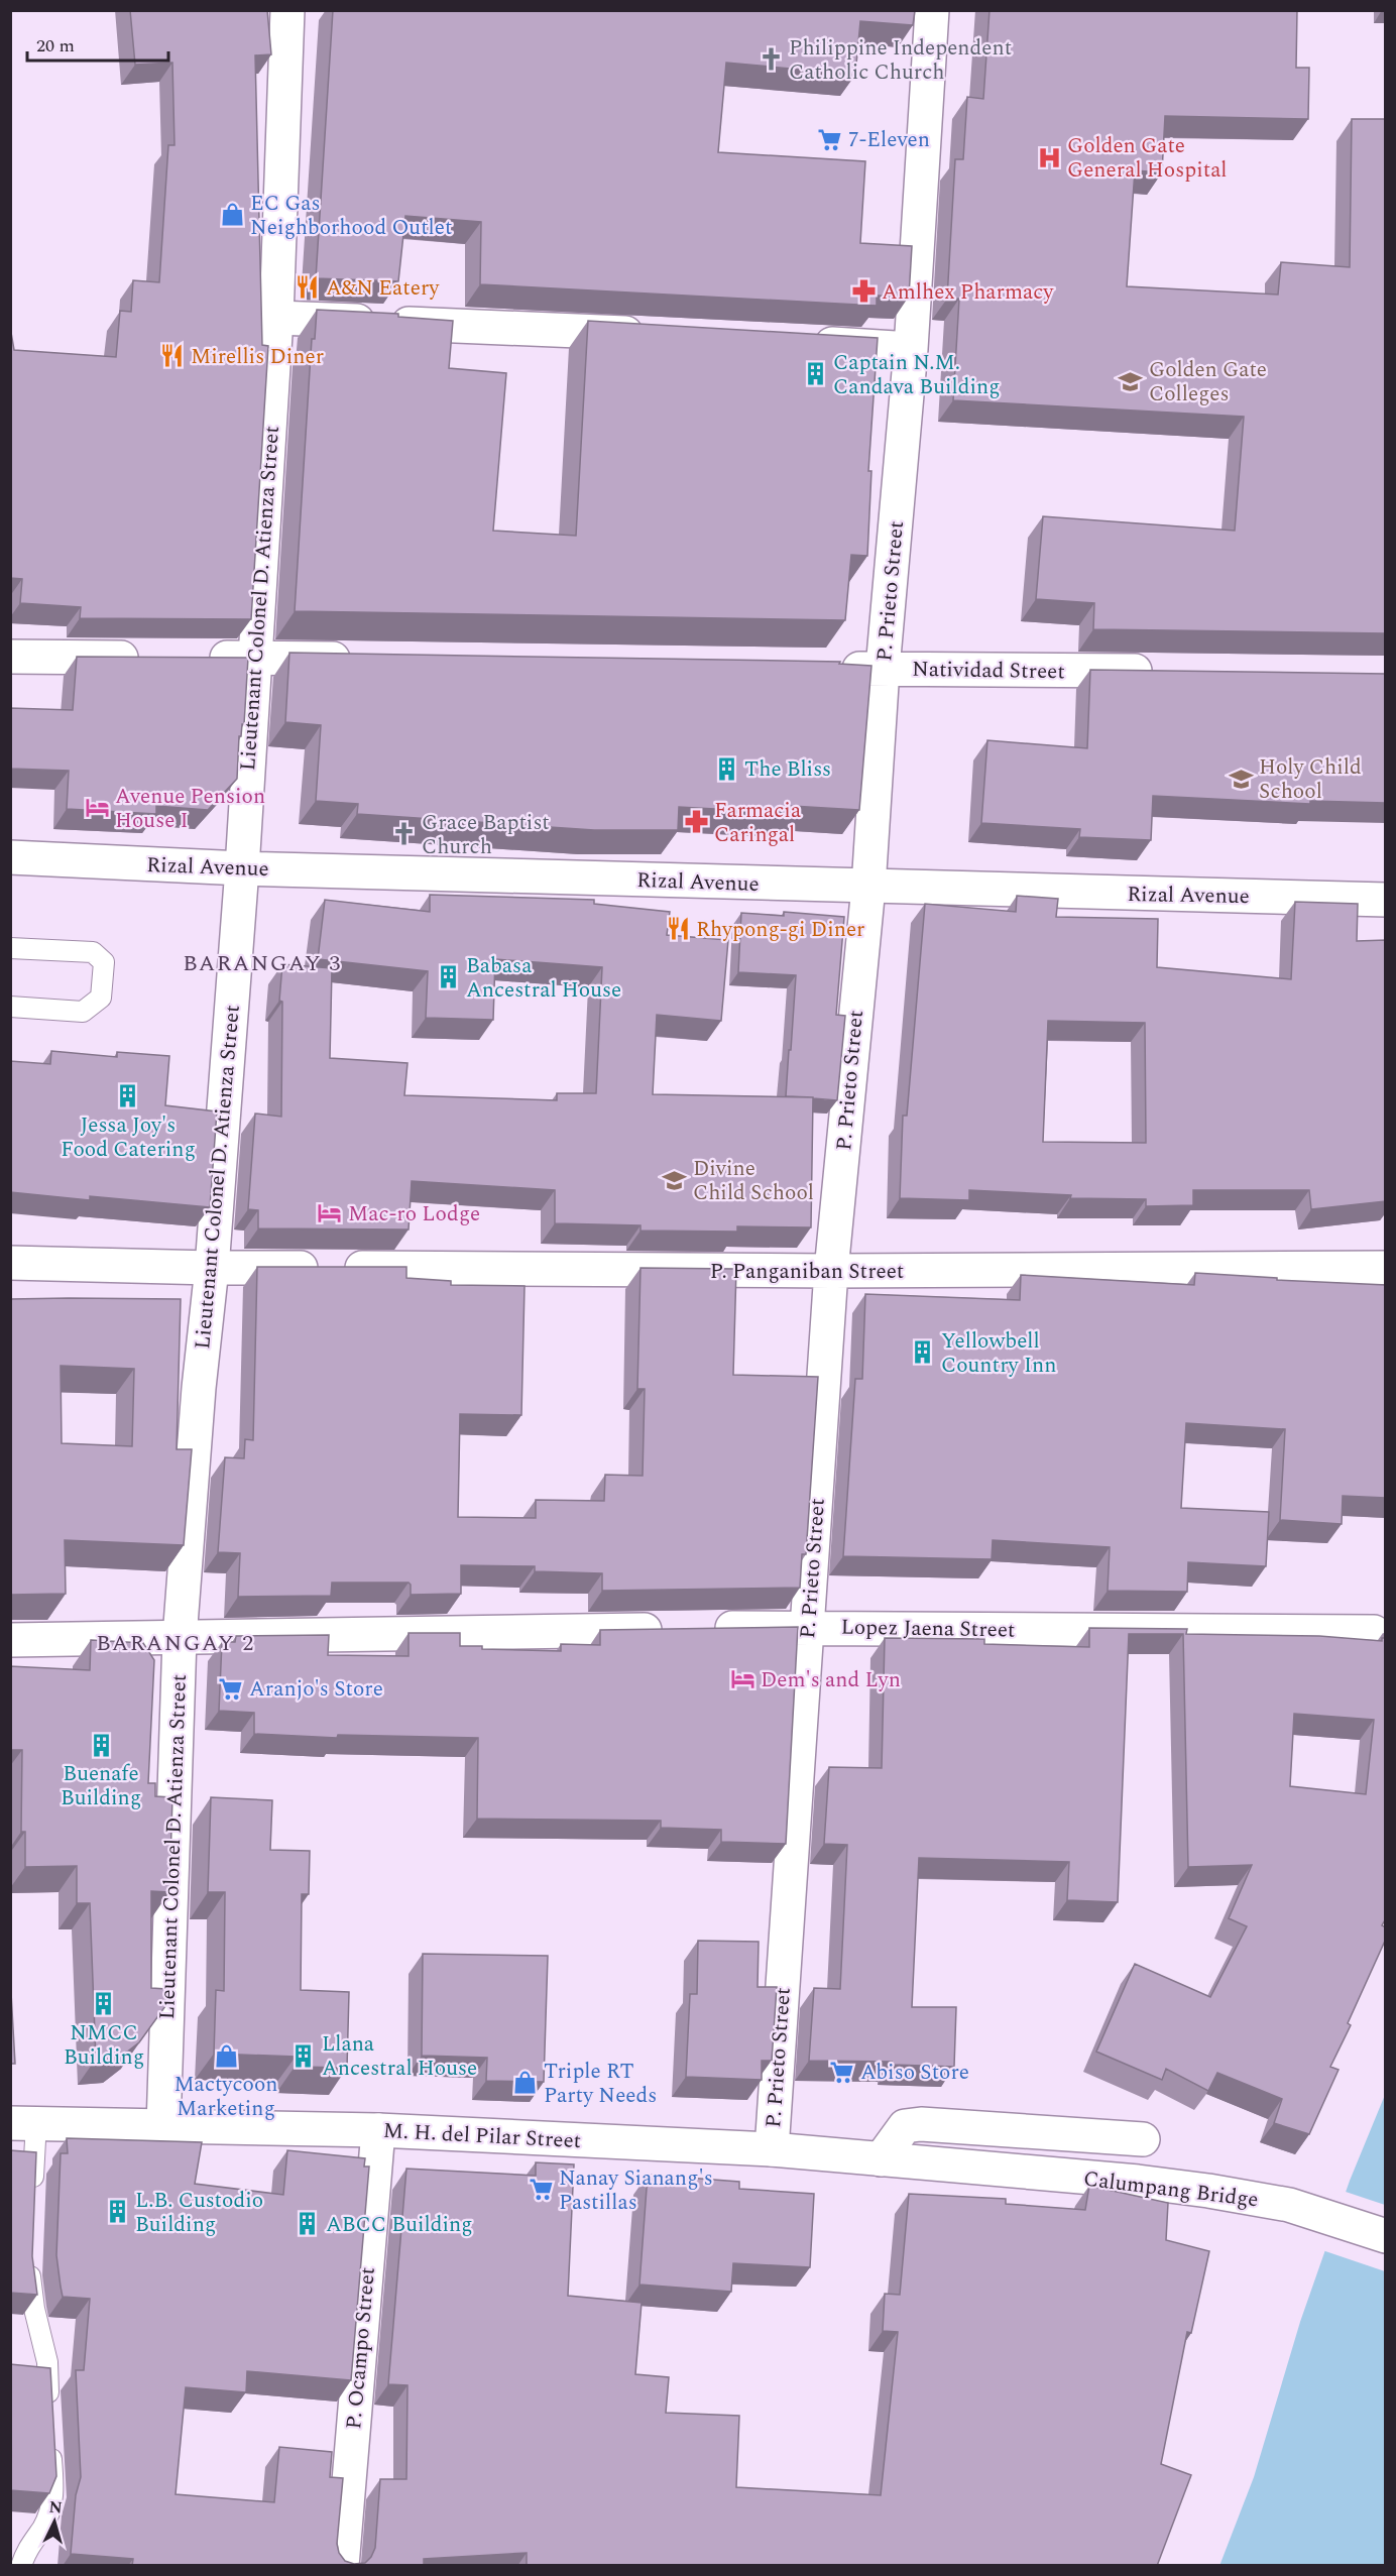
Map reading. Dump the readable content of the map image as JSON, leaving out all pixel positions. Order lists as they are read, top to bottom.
{
  "streets": {
    "street": [
      "P. Prieto Street",
      "Lieutenant Colonel D. Atienza Street",
      "Natividad Street",
      "Rizal Avenue",
      "P. Panganiban Street",
      "Lopez Jaena Street",
      "M. H. del Pilar Street",
      "Calumpang Bridge",
      "P. Ocampo Street"
    ]
  },
  "crossings": [
    ["P. Prieto Street", "Natividad Street"],
    ["P. Prieto Street", "Rizal Avenue"],
    ["P. Prieto Street", "P. Panganiban Street"],
    ["P. Prieto Street", "Lopez Jaena Street"],
    ["P. Prieto Street", "M. H. del Pilar Street"],
    ["Lieutenant Colonel D. Atienza Street", "Rizal Avenue"],
    ["Lieutenant Colonel D. Atienza Street", "P. Panganiban Street"],
    ["Lieutenant Colonel D. Atienza Street", "Lopez Jaena Street"],
    ["Lieutenant Colonel D. Atienza Street", "M. H. del Pilar Street"],
    ["M. H. del Pilar Street", "Calumpang Bridge"],
    ["M. H. del Pilar Street", "P. Ocampo Street"]
  ],
  "districts": ["BARANGAY 3", "BARANGAY 2"],
  "places": {
    "church": ["Philippine Independent Catholic Church", "Grace Baptist Church"],
    "supermarket": [
      "7-Eleven",
      "Aranjo's Store",
      "Abiso Store",
      "Nanay Sianang's Pastillas"
    ],
    "hospital": ["Golden Gate General Hospital"],
    "shop": ["EC Gas Neighborhood Outlet", "Mactycoon Marketing", "Triple RT Party Needs"],
    "restaurant": ["A&N Eatery", "Mirellis Diner", "Rhypong-gi Diner"],
    "pharmacy": ["Amlhex Pharmacy", "Farmacia Caringal"],
    "building": [
      "Captain N.M. Candava Building",
      "The Bliss",
      "Babasa Ancestral House",
      "Jessa Joy's Food Catering",
      "Yellowbell Country Inn",
      "Buenafe Building",
      "NMCC Building",
      "Llana Ancestral House",
      "L.B. Custodio Building",
      "ABCC Building"
    ],
    "school or university": ["Golden Gate Colleges", "Holy Child School", "Divine Child School"],
    "hotel": ["Avenue Pension House I", "Mac-ro Lodge", "Dem's and Lyn"]
  },
  "scale_bar": "20 m",
  "north": "top"
}
